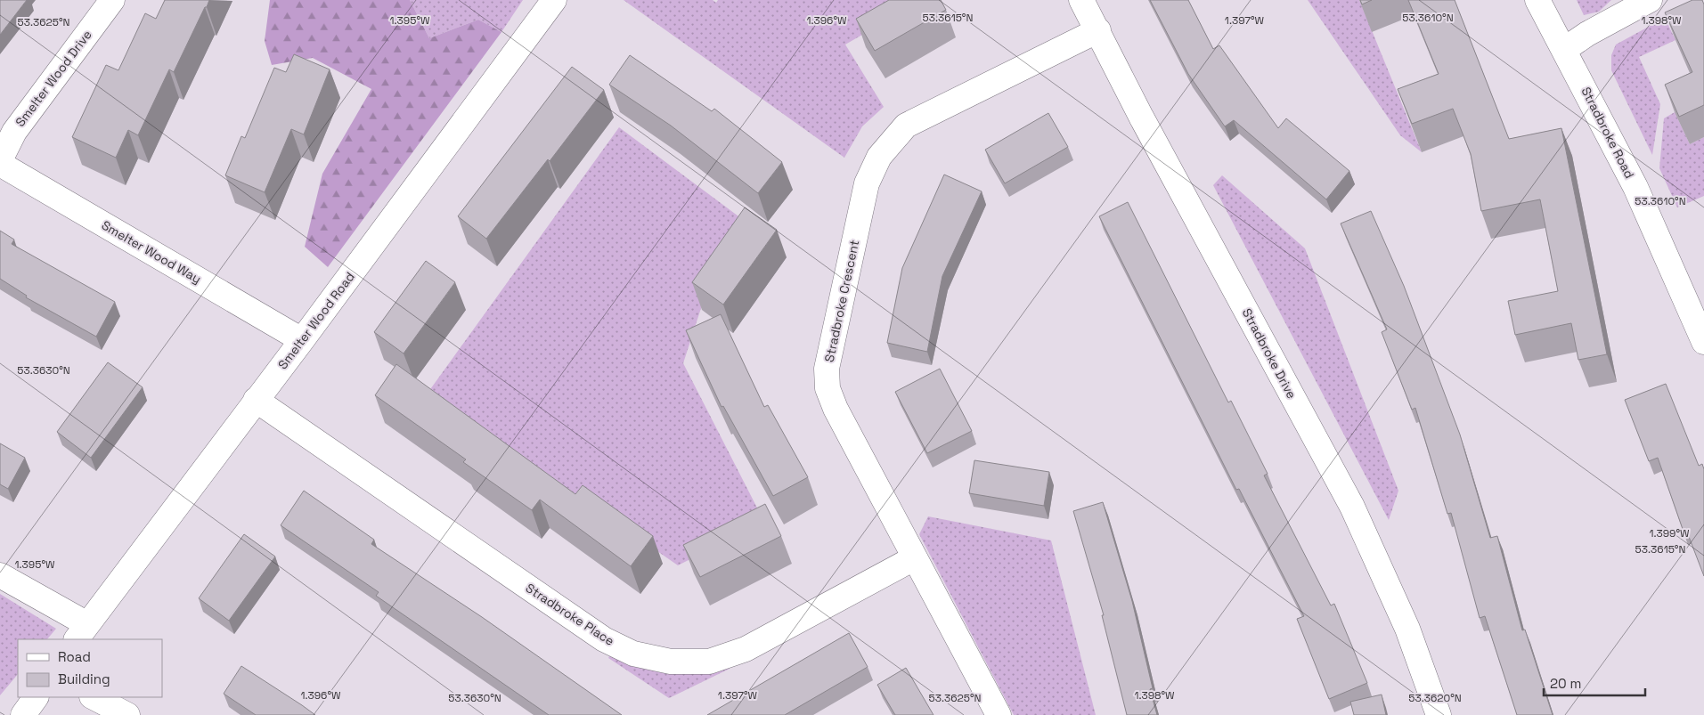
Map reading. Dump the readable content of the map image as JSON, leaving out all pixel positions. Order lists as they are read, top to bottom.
{
  "streets": {
    "street": [
      "Smelter Wood Drive",
      "Stradbroke Road",
      "Smelter Wood Way",
      "Stradbroke Crescent",
      "Smelter Wood Road",
      "Stradbroke Drive",
      "Stradbroke Place"
    ]
  },
  "crossings": [
    ["Smelter Wood Way", "Smelter Wood Road"],
    ["Stradbroke Crescent", "Stradbroke Drive"],
    ["Stradbroke Crescent", "Stradbroke Place"],
    ["Smelter Wood Road", "Stradbroke Place"]
  ],
  "legend": ["Road", "Building"],
  "scale_bar": "20 m",
  "coordinates": [
    "53.3610°N",
    "53.3615°N",
    "1.395°W",
    "1.396°W",
    "1.397°W",
    "1.398°W",
    "53.3625°N",
    "53.3630°N",
    "1.399°W",
    "53.3620°N"
  ]
}
